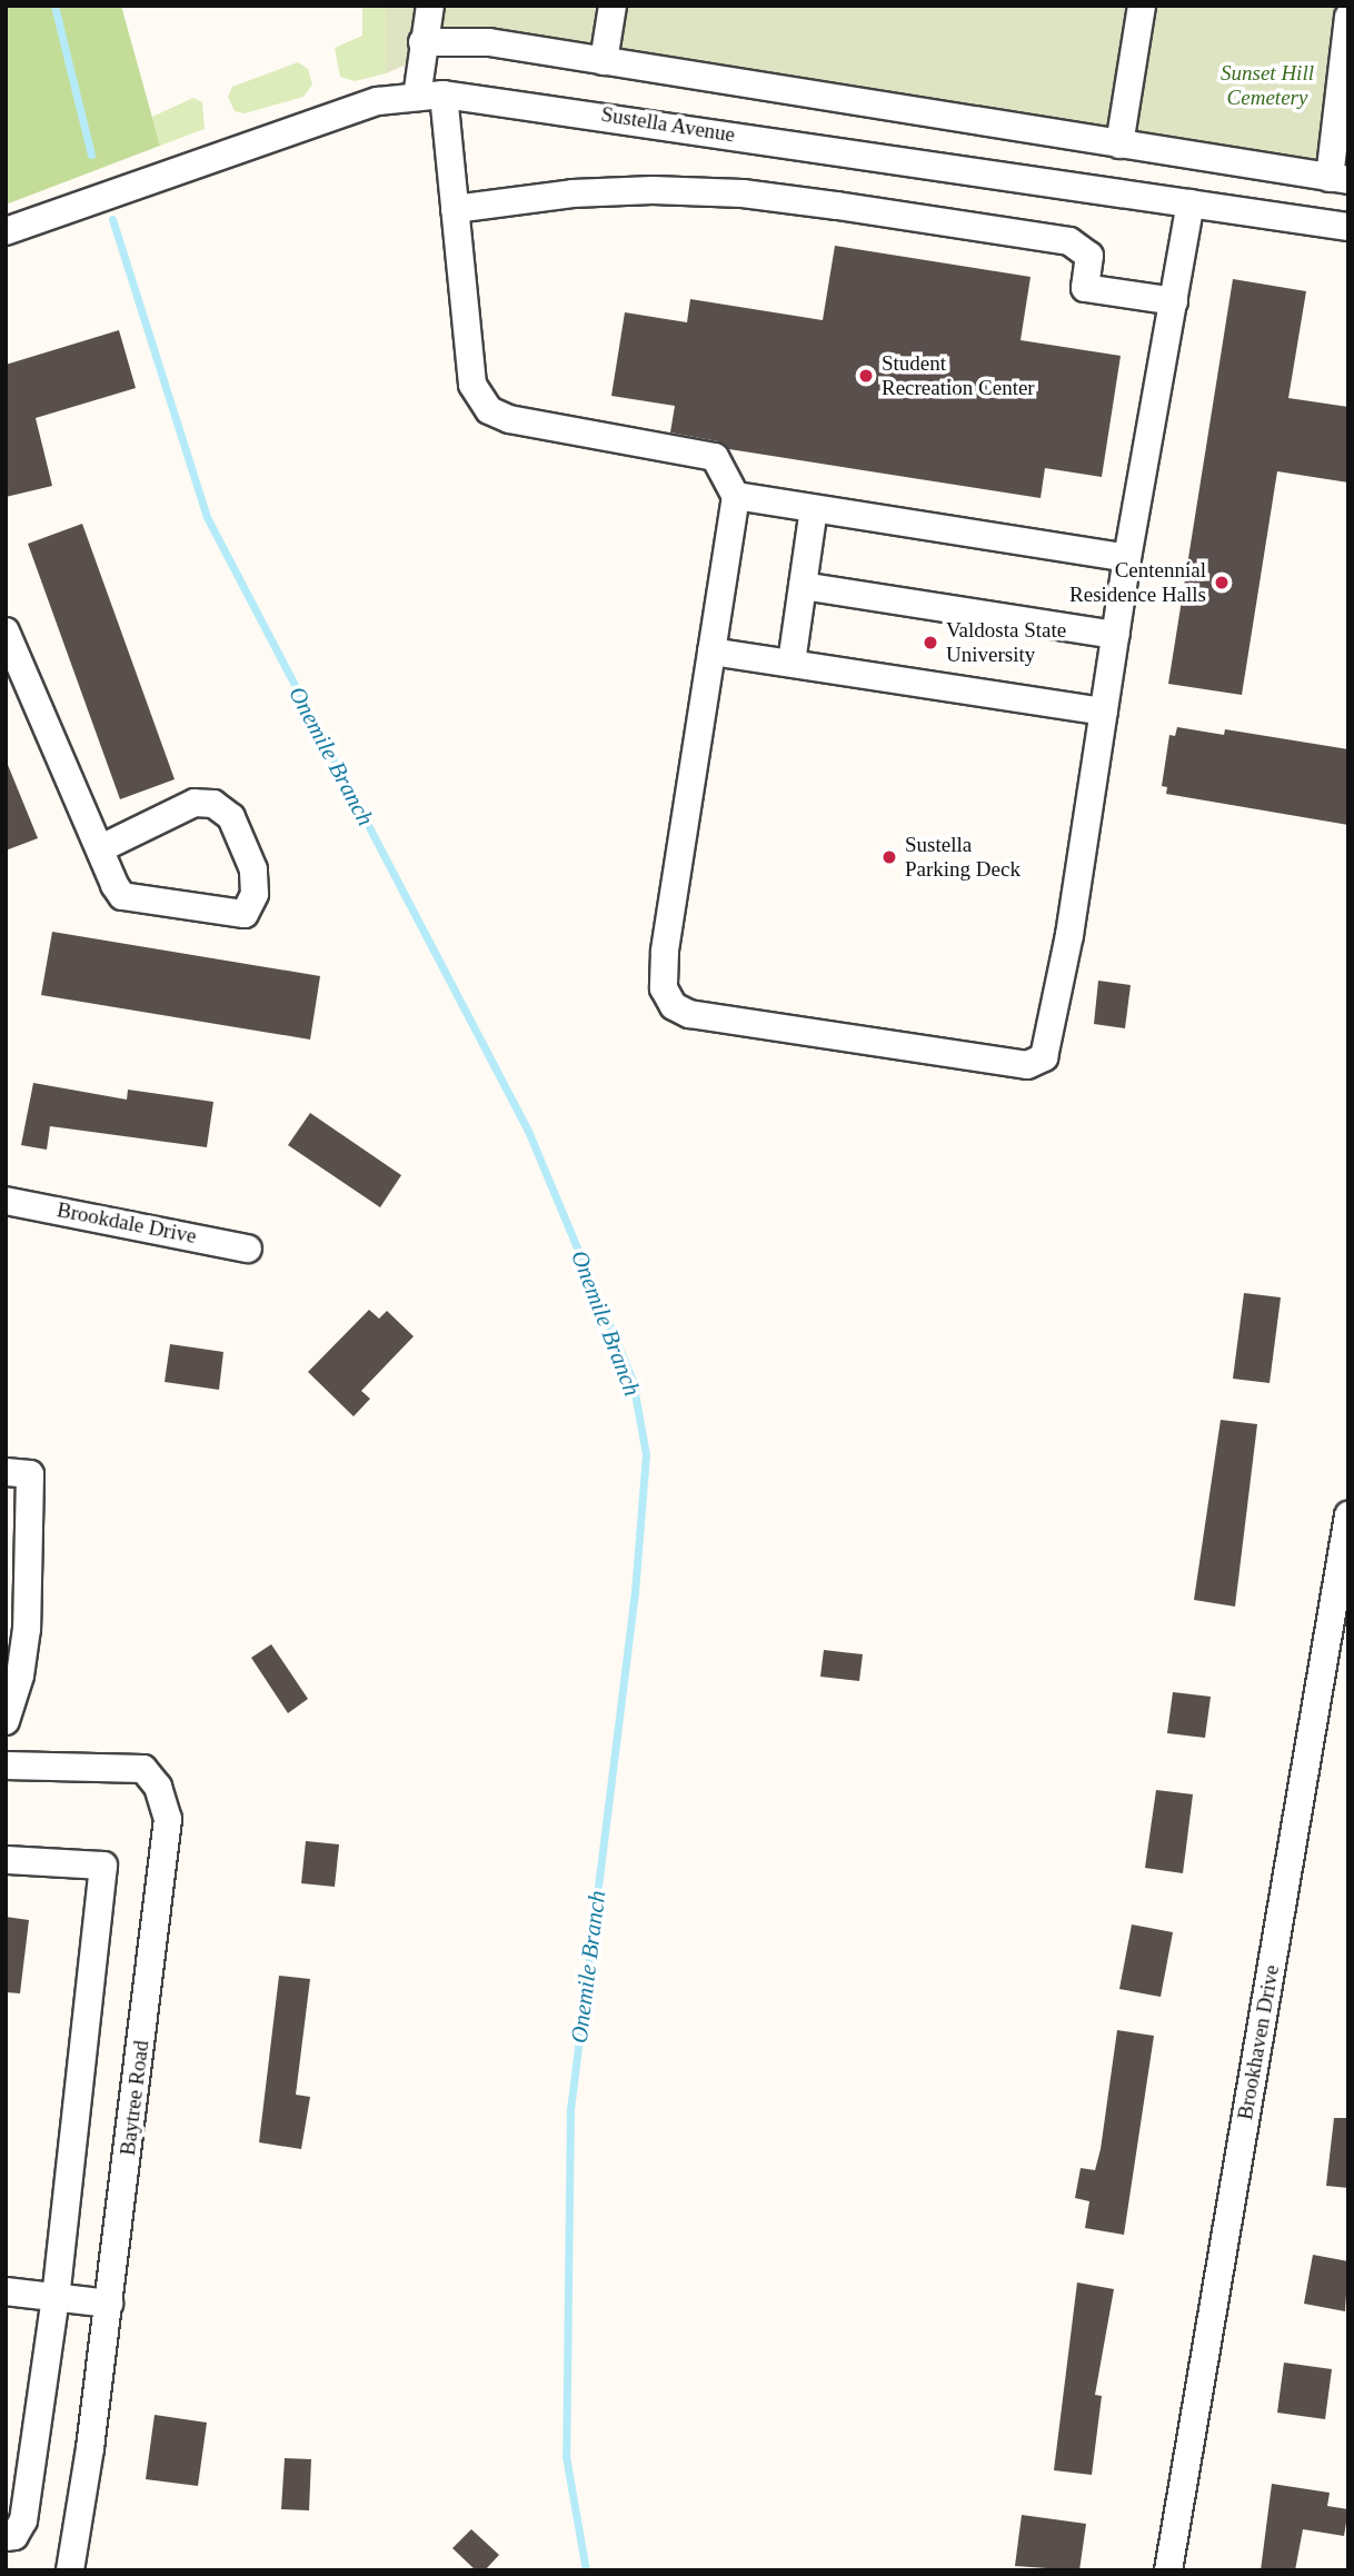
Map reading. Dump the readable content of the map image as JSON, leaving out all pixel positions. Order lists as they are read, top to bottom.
{
  "streets": {
    "street": [
      "Sustella Avenue",
      "Brookdale Drive",
      "Brookhaven Drive",
      "Baytree Road"
    ]
  },
  "water": ["Onemile Branch"],
  "parks": ["Sunset Hill Cemetery"],
  "places": [
    "Student Recreation Center",
    "Centennial Residence Halls",
    "Valdosta State University",
    "Sustella Parking Deck"
  ]
}
